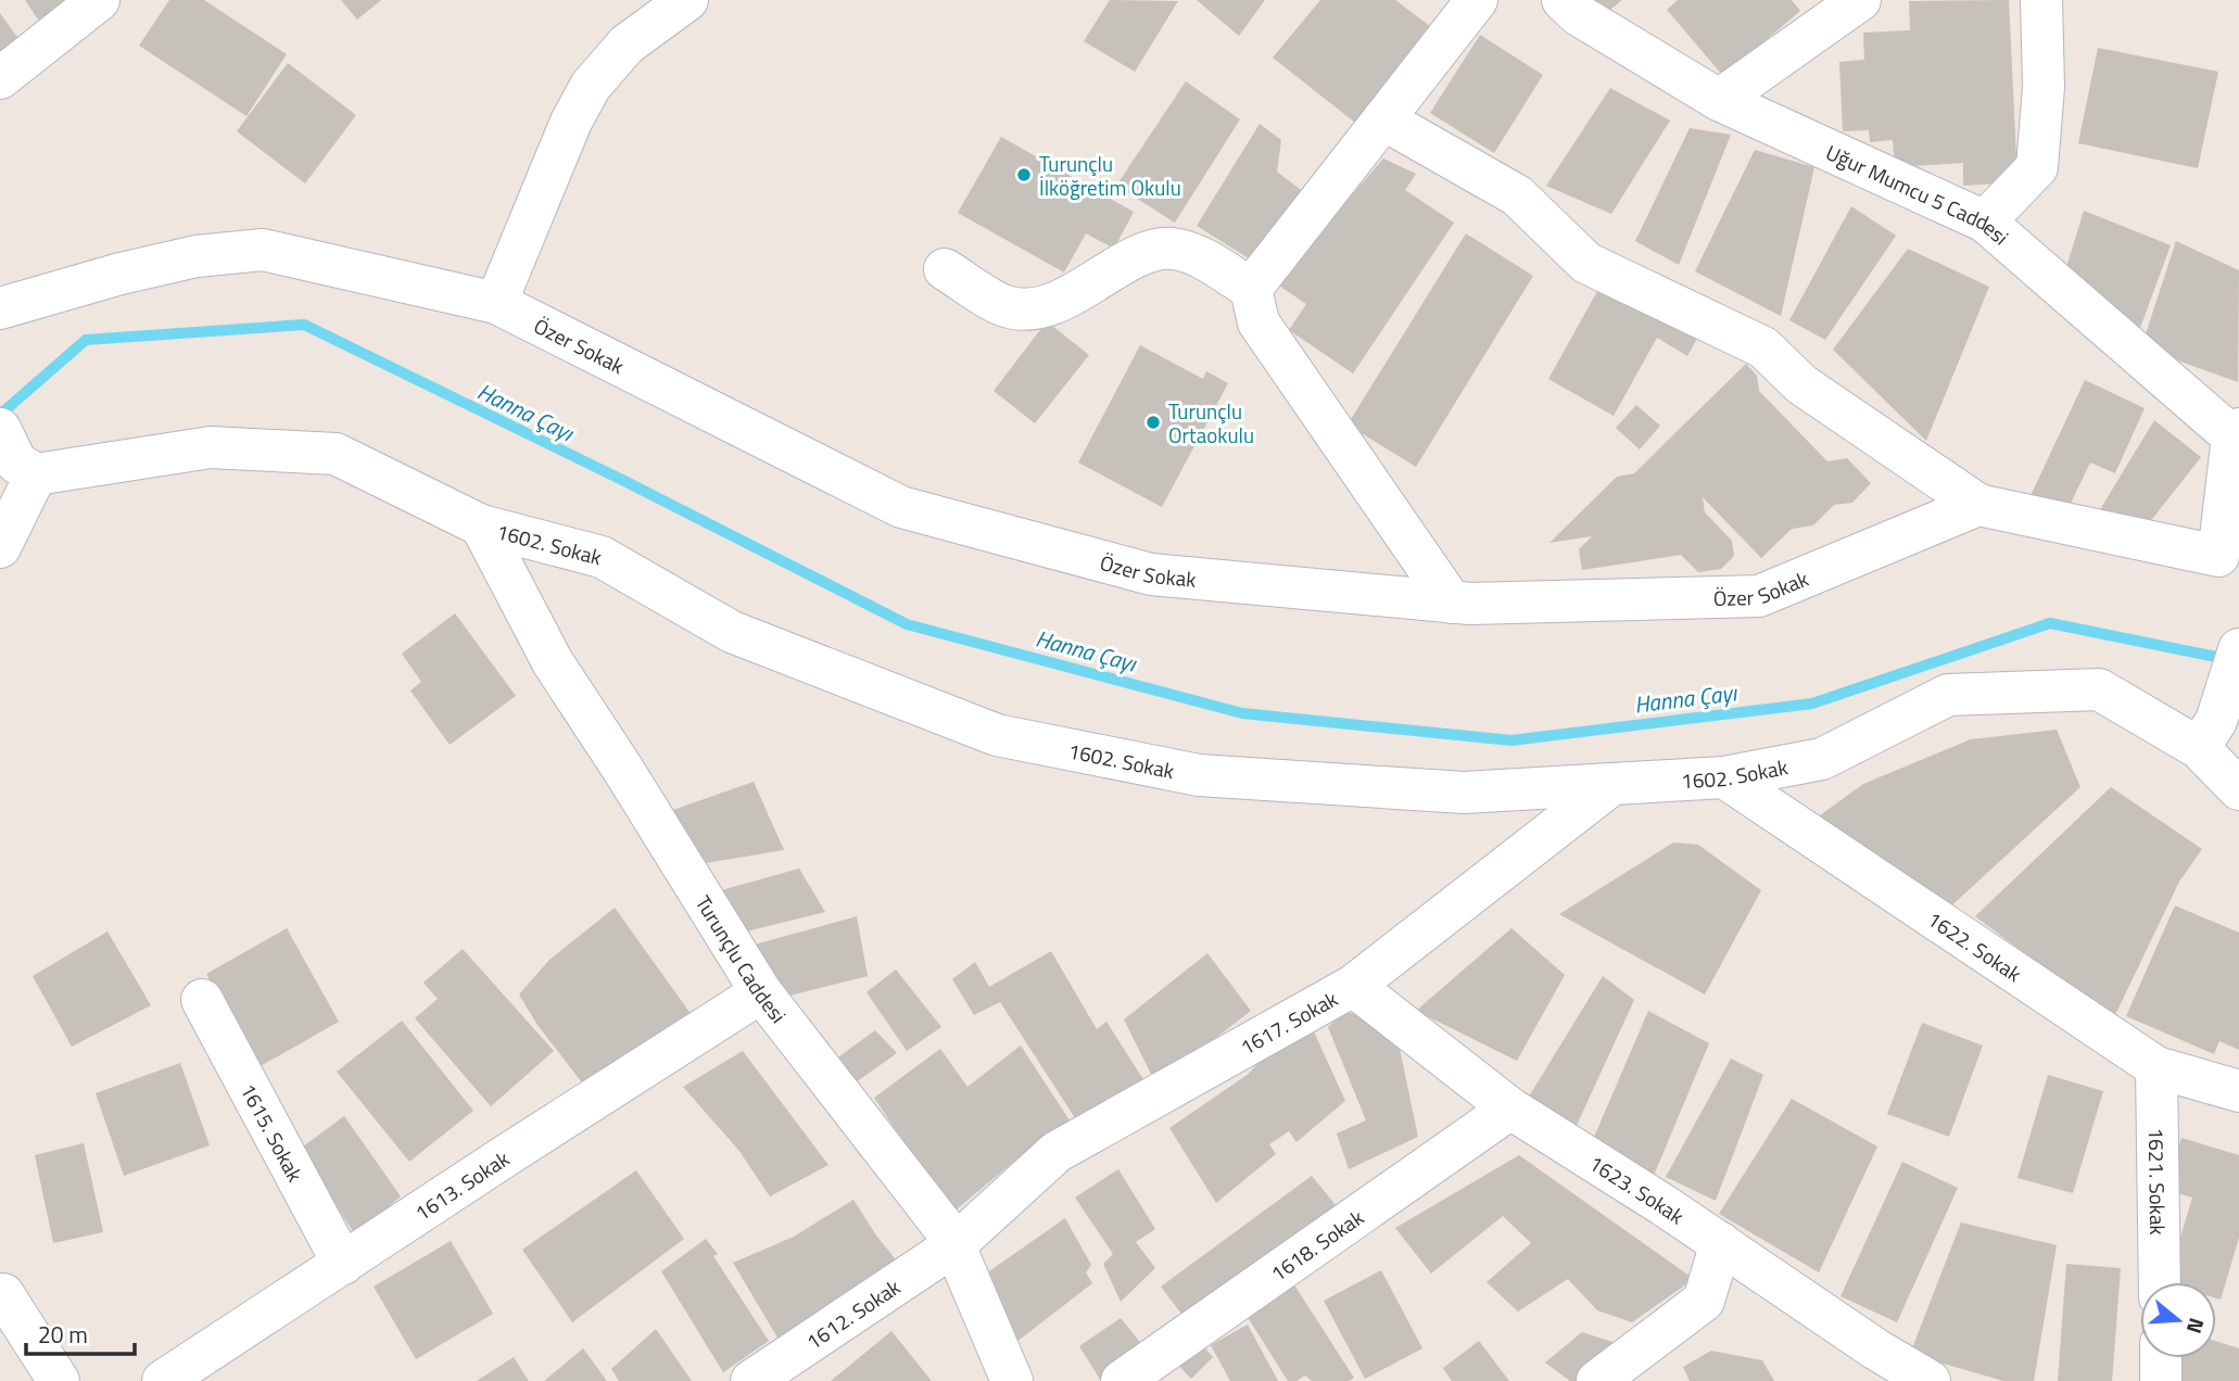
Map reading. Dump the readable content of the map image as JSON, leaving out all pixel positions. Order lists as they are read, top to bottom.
{
  "streets": {
    "street": [
      "Uğur Mumcu 5 Caddesi",
      "Özer Sokak",
      "1602. Sokak",
      "1622. Sokak",
      "Turunçlu Caddesi",
      "1617. Sokak",
      "1615. Sokak",
      "1621. Sokak",
      "1613. Sokak",
      "1623. Sokak",
      "1618. Sokak",
      "1612. Sokak"
    ]
  },
  "crossings": [
    ["1602. Sokak", "1622. Sokak"],
    ["1602. Sokak", "Turunçlu Caddesi"],
    ["1602. Sokak", "1617. Sokak"],
    ["1622. Sokak", "1621. Sokak"],
    ["Turunçlu Caddesi", "1617. Sokak"],
    ["Turunçlu Caddesi", "1613. Sokak"],
    ["Turunçlu Caddesi", "1612. Sokak"],
    ["1617. Sokak", "1623. Sokak"],
    ["1617. Sokak", "1612. Sokak"],
    ["1615. Sokak", "1613. Sokak"],
    ["1623. Sokak", "1618. Sokak"]
  ],
  "water": ["Hanna Çayı"],
  "places": ["Turunçlu İlköğretim Okulu", "Turunçlu Ortaokulu"],
  "scale_bar": "20 m",
  "north": "right"
}
